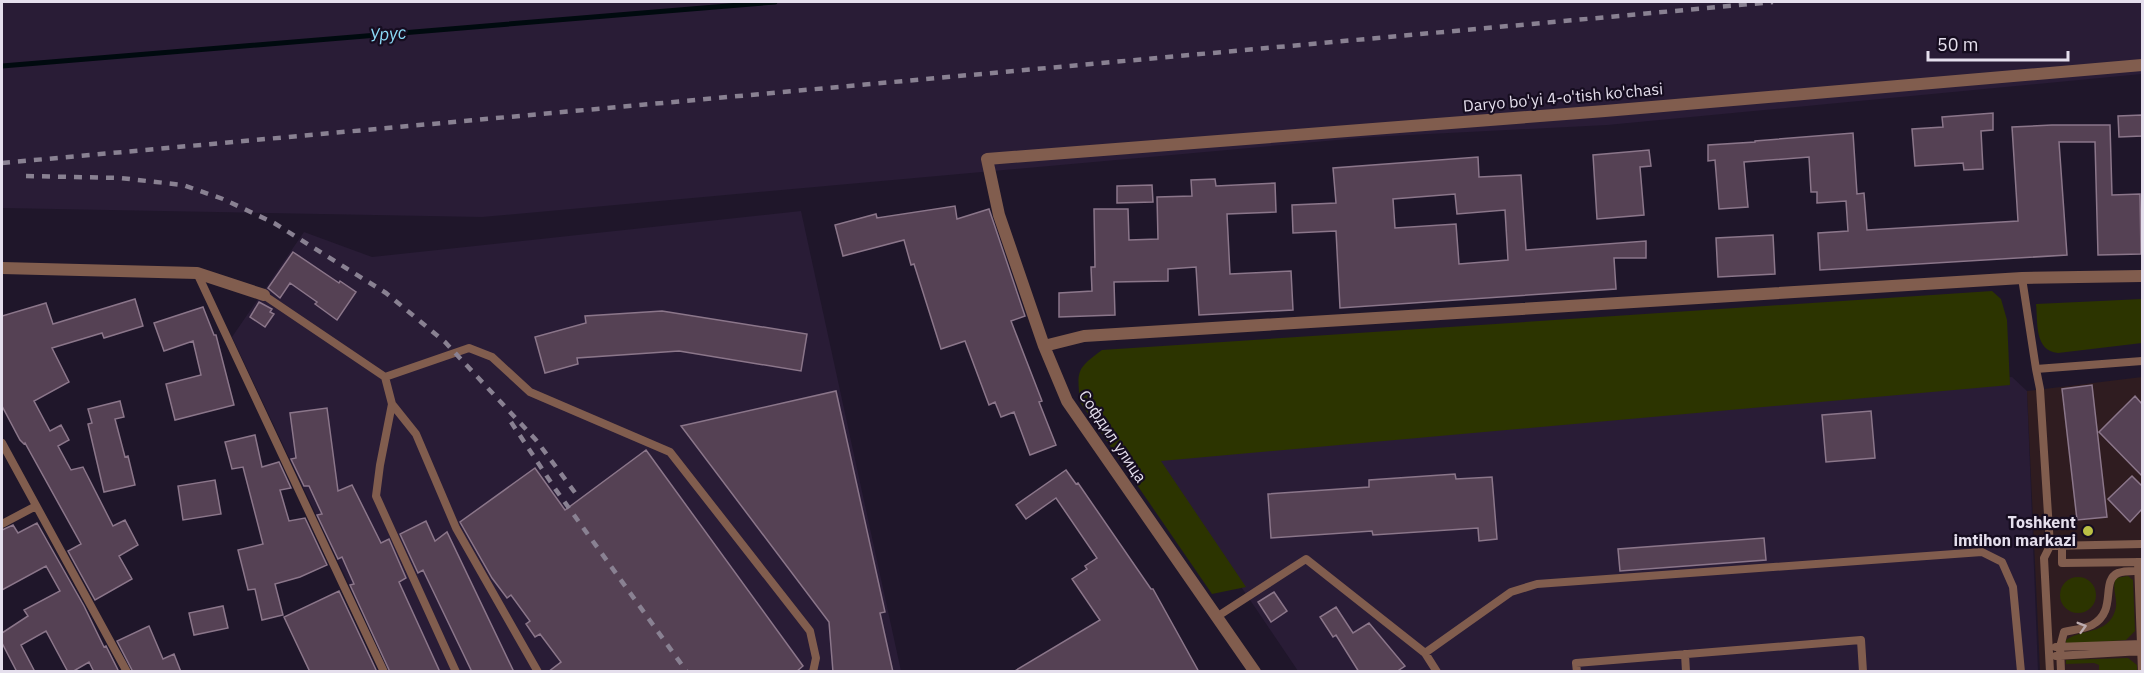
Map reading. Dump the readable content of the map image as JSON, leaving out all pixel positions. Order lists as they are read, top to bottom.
{
  "streets": {
    "street": ["Daryo bo'yi 4-o'tish ko'chasi", "Софдил улица"]
  },
  "crossings": [
    ["Daryo bo'yi 4-o'tish ko'chasi", "Софдил улица"]
  ],
  "water": ["Урус"],
  "places": ["Toshkent imtihon markazi"],
  "scale_bar": "50 m"
}
